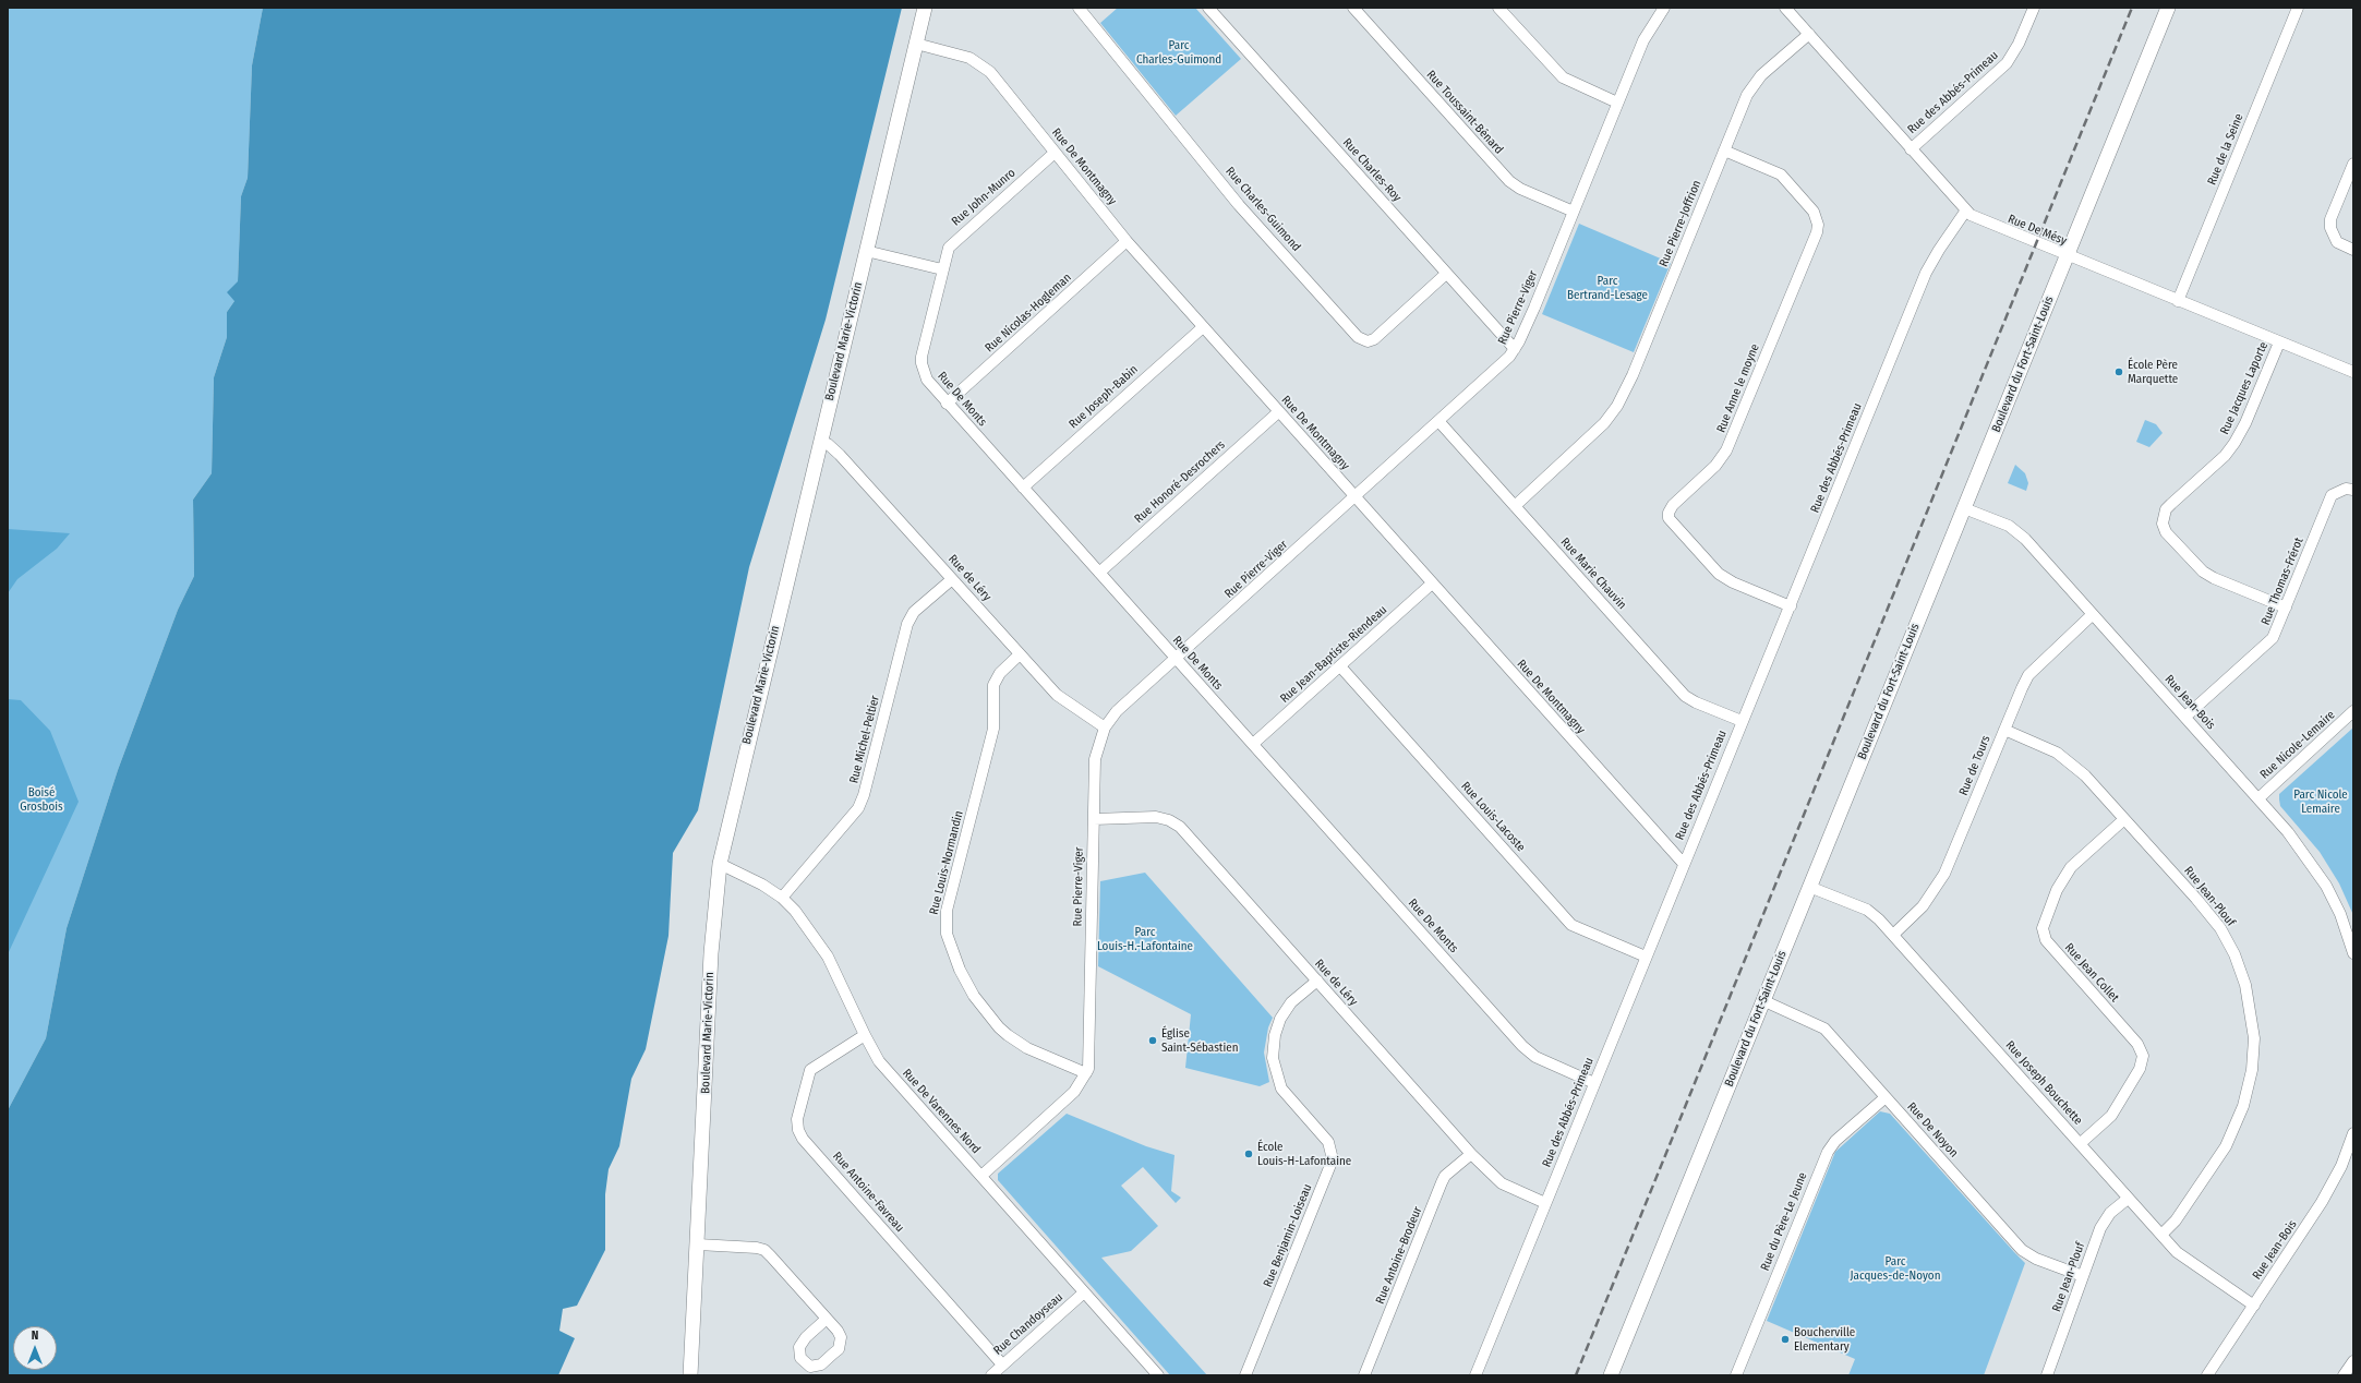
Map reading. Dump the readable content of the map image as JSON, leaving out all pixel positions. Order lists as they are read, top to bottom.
{
  "streets": {
    "street": [
      "Rue des Abbés-Primeau",
      "Rue Toussaint-Bénard",
      "Rue de la Seine",
      "Rue De Montmagny",
      "Rue Charles-Roy",
      "Rue John-Munro",
      "Rue Charles-Guimond",
      "Rue Pierre-Joffrion",
      "Rue De Mésy",
      "Rue Pierre-Viger",
      "Rue Nicolas-Hogleman",
      "Boulevard Marie-Victorin",
      "Boulevard du Fort-Saint-Louis",
      "Rue Anne le moyne",
      "Rue Jacques Laporte",
      "Rue Joseph-Babin",
      "Rue De Monts",
      "Rue Honoré-Desrochers",
      "Rue Marie Chauvin",
      "Rue de Léry",
      "Rue Thomas-Frérot",
      "Rue Jean-Baptiste-Riendeau",
      "Rue Jean-Bois",
      "Rue Michel-Peltier",
      "Rue Nicole-Lemaire",
      "Rue de Tours",
      "Rue Louis-Lacoste",
      "Rue Louis-Normandin",
      "Rue Jean-Plouf",
      "Rue Jean Collet",
      "Rue Joseph Bouchette",
      "Rue De Varennes Nord",
      "Rue De Noyon",
      "Rue Antoine-Favreau",
      "Rue du Père-Le Jeune",
      "Rue Benjamin-Loiseau",
      "Rue Antoine-Brodeur",
      "Rue Chandoyseau"
    ]
  },
  "crossings": [
    ["Rue des Abbés-Primeau", "Rue De Montmagny"],
    ["Rue des Abbés-Primeau", "Rue De Mésy"],
    ["Rue des Abbés-Primeau", "Rue Anne le moyne"],
    ["Rue des Abbés-Primeau", "Rue De Monts"],
    ["Rue des Abbés-Primeau", "Rue Marie Chauvin"],
    ["Rue des Abbés-Primeau", "Rue de Léry"],
    ["Rue des Abbés-Primeau", "Rue Louis-Lacoste"],
    ["Rue Toussaint-Bénard", "Rue Pierre-Viger"],
    ["Rue de la Seine", "Rue De Mésy"],
    ["Rue De Montmagny", "Rue John-Munro"],
    ["Rue De Montmagny", "Rue Pierre-Viger"],
    ["Rue De Montmagny", "Rue Nicolas-Hogleman"],
    ["Rue De Montmagny", "Boulevard Marie-Victorin"],
    ["Rue De Montmagny", "Rue Joseph-Babin"],
    ["Rue De Montmagny", "Rue Honoré-Desrochers"],
    ["Rue De Montmagny", "Rue Jean-Baptiste-Riendeau"],
    ["Rue Charles-Roy", "Rue Charles-Guimond"],
    ["Rue Charles-Roy", "Rue Pierre-Viger"],
    ["Rue John-Munro", "Rue De Monts"],
    ["Rue Pierre-Joffrion", "Rue De Mésy"],
    ["Rue Pierre-Joffrion", "Rue Anne le moyne"],
    ["Rue Pierre-Joffrion", "Rue Marie Chauvin"],
    ["Rue De Mésy", "Boulevard du Fort-Saint-Louis"],
    ["Rue De Mésy", "Rue Jacques Laporte"],
    ["Rue Pierre-Viger", "Rue De Monts"],
    ["Rue Pierre-Viger", "Rue Marie Chauvin"],
    ["Rue Pierre-Viger", "Rue de Léry"],
    ["Rue Pierre-Viger", "Rue Louis-Normandin"],
    ["Rue Pierre-Viger", "Rue De Varennes Nord"],
    ["Rue Nicolas-Hogleman", "Rue De Monts"],
    ["Boulevard Marie-Victorin", "Rue de Léry"],
    ["Boulevard Marie-Victorin", "Rue De Varennes Nord"],
    ["Boulevard du Fort-Saint-Louis", "Rue Jean-Bois"],
    ["Boulevard du Fort-Saint-Louis", "Rue Joseph Bouchette"],
    ["Boulevard du Fort-Saint-Louis", "Rue De Noyon"],
    ["Rue Jacques Laporte", "Rue Thomas-Frérot"],
    ["Rue Joseph-Babin", "Rue De Monts"],
    ["Rue De Monts", "Rue Honoré-Desrochers"],
    ["Rue De Monts", "Rue Jean-Baptiste-Riendeau"],
    ["Rue de Léry", "Rue Michel-Peltier"],
    ["Rue de Léry", "Rue Louis-Normandin"],
    ["Rue de Léry", "Rue Benjamin-Loiseau"],
    ["Rue de Léry", "Rue Antoine-Brodeur"],
    ["Rue Thomas-Frérot", "Rue Jean-Bois"],
    ["Rue Jean-Baptiste-Riendeau", "Rue Louis-Lacoste"],
    ["Rue Jean-Bois", "Rue Nicole-Lemaire"],
    ["Rue Jean-Bois", "Rue de Tours"],
    ["Rue Jean-Bois", "Rue Joseph Bouchette"],
    ["Rue Michel-Peltier", "Rue De Varennes Nord"],
    ["Rue de Tours", "Rue Jean-Plouf"],
    ["Rue de Tours", "Rue Joseph Bouchette"],
    ["Rue Jean-Plouf", "Rue Jean Collet"],
    ["Rue Jean-Plouf", "Rue Joseph Bouchette"],
    ["Rue Jean-Plouf", "Rue De Noyon"],
    ["Rue Jean Collet", "Rue Joseph Bouchette"],
    ["Rue De Varennes Nord", "Rue Antoine-Favreau"],
    ["Rue De Varennes Nord", "Rue Chandoyseau"],
    ["Rue De Noyon", "Rue du Père-Le Jeune"],
    ["Rue Antoine-Favreau", "Rue Chandoyseau"]
  ],
  "parks": [
    "Parc Charles-Guimond",
    "Parc Bertrand-Lesage",
    "Boisé Grosbois",
    "Parc Nicole Lemaire",
    "Parc Louis-H.-Lafontaine",
    "Parc Jacques-de-Noyon"
  ],
  "places": [
    "École Père Marquette",
    "Église Saint-Sébastien",
    "École Louis-H-Lafontaine",
    "Boucherville Elementary"
  ],
  "north": "top"
}
